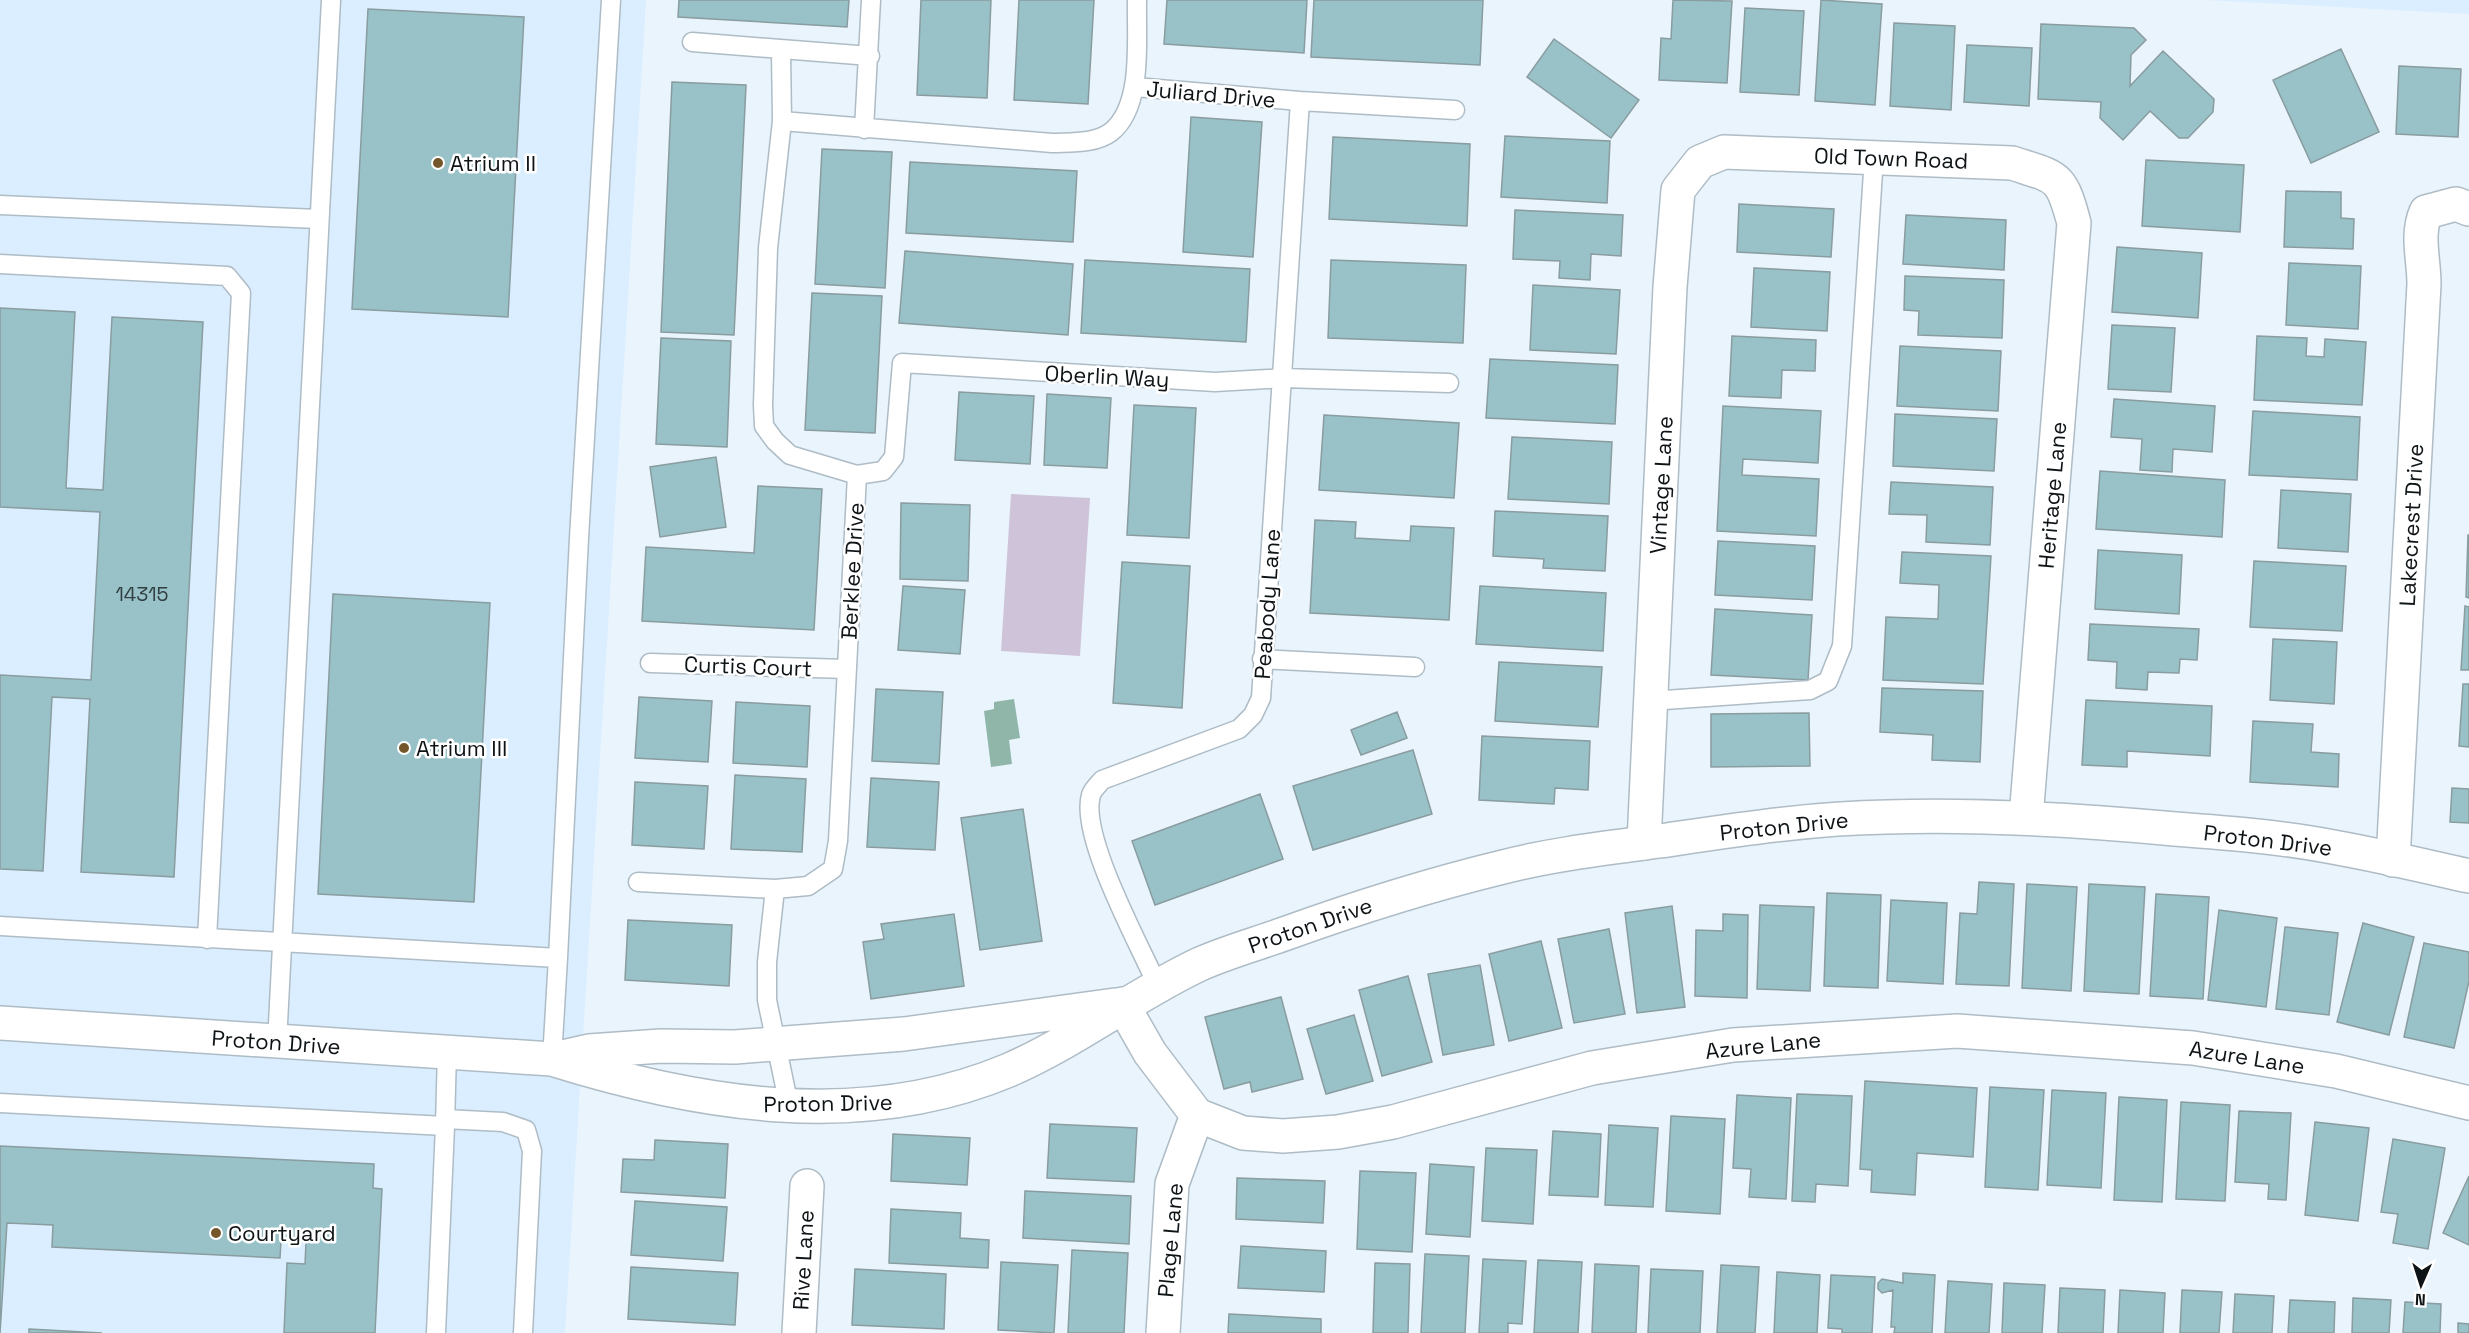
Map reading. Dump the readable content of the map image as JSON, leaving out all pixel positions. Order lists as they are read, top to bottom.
{
  "streets": {
    "street": [
      "Old Town Road",
      "Vintage Lane",
      "Heritage Lane",
      "Lakecrest Drive",
      "Proton Drive",
      "Azure Lane",
      "Plage Lane",
      "Rive Lane"
    ],
    "lane": [
      "Juliard Drive",
      "Oberlin Way",
      "Berklee Drive",
      "Peabody Lane",
      "Curtis Court"
    ]
  },
  "crossings": [
    ["Juliard Drive", "Berklee Drive"],
    ["Juliard Drive", "Peabody Lane"],
    ["Old Town Road", "Vintage Lane"],
    ["Old Town Road", "Heritage Lane"],
    ["Oberlin Way", "Berklee Drive"],
    ["Oberlin Way", "Peabody Lane"],
    ["Vintage Lane", "Proton Drive"],
    ["Heritage Lane", "Proton Drive"],
    ["Lakecrest Drive", "Proton Drive"],
    ["Berklee Drive", "Curtis Court"],
    ["Peabody Lane", "Proton Drive"],
    ["Proton Drive", "Azure Lane"],
    ["Azure Lane", "Plage Lane"]
  ],
  "places": ["Atrium II", "Atrium III", "Courtyard"],
  "house_numbers": ["14315"],
  "north": "bottom"
}
